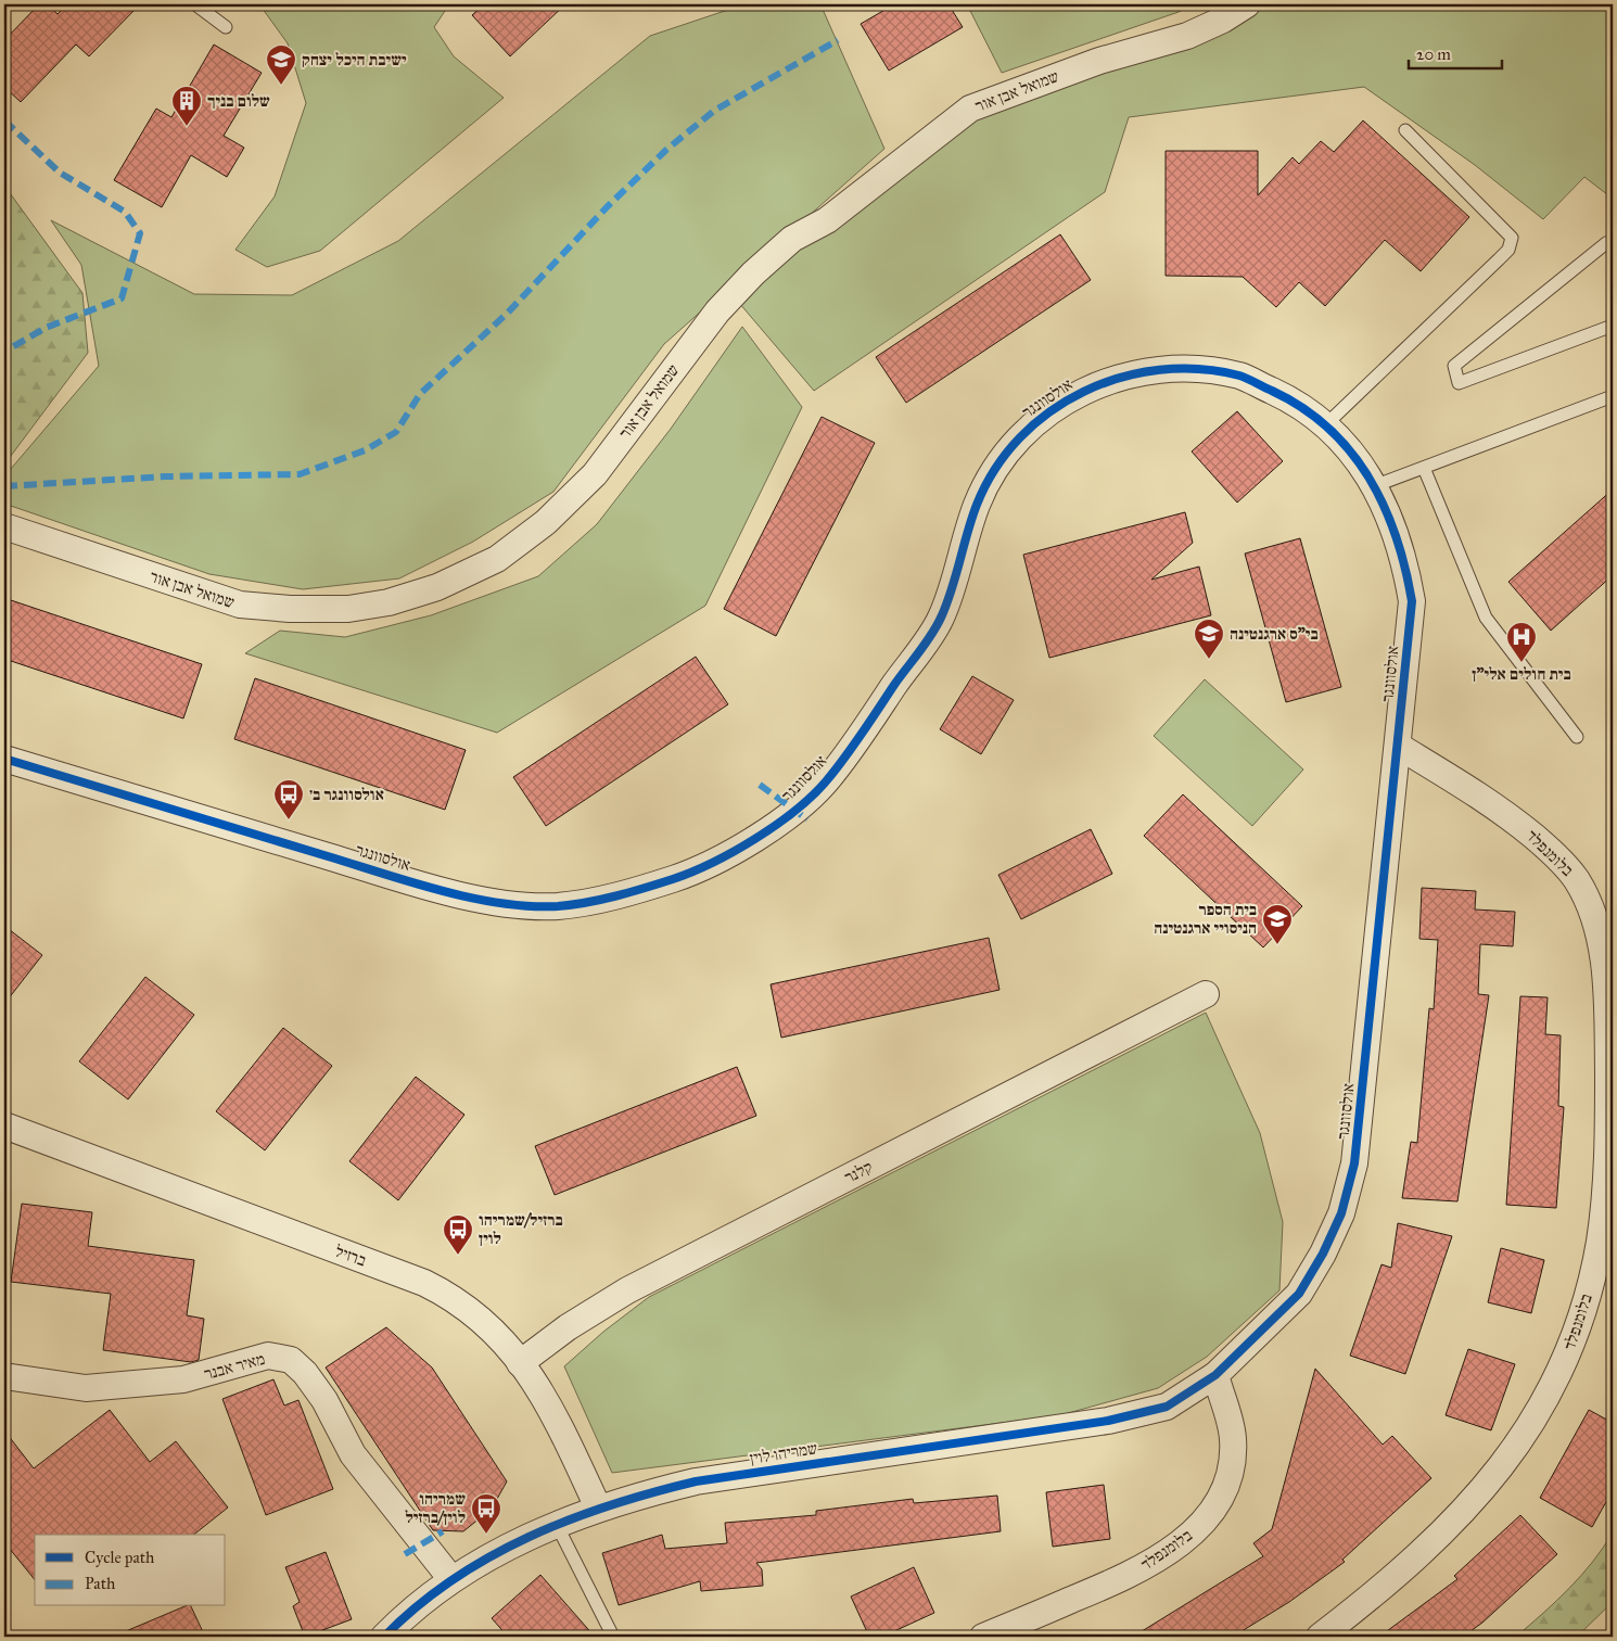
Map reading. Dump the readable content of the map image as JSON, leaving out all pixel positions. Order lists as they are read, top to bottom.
{
  "streets": {
    "street": [
      "שמואל אבן אור",
      "אולסוונגר",
      "בלומנפלד",
      "קלנר",
      "ברזיל",
      "מאיר אבנר",
      "שמריהו לוין"
    ]
  },
  "crossings": [
    ["אולסוונגר", "בלומנפלד"],
    ["אולסוונגר", "שמריהו לוין"],
    ["בלומנפלד", "שמריהו לוין"],
    ["קלנר", "ברזיל"],
    ["ברזיל", "שמריהו לוין"],
    ["מאיר אבנר", "שמריהו לוין"]
  ],
  "places": {
    "school or university": ["ישיבת היכל יצחק", "בי\"ס ארגנטינה", "בית הספר הניסויי ארגנטינה"],
    "building": ["שלום בניך"],
    "hospital": ["בית חולים אלי\"ן"],
    "bus stop": ["אולסוונגר ב׳", "ברזיל/שמריהו לוין", "שמריהו לוין/ברזיל"]
  },
  "legend": ["Cycle path", "Path"],
  "scale_bar": "20 m"
}
